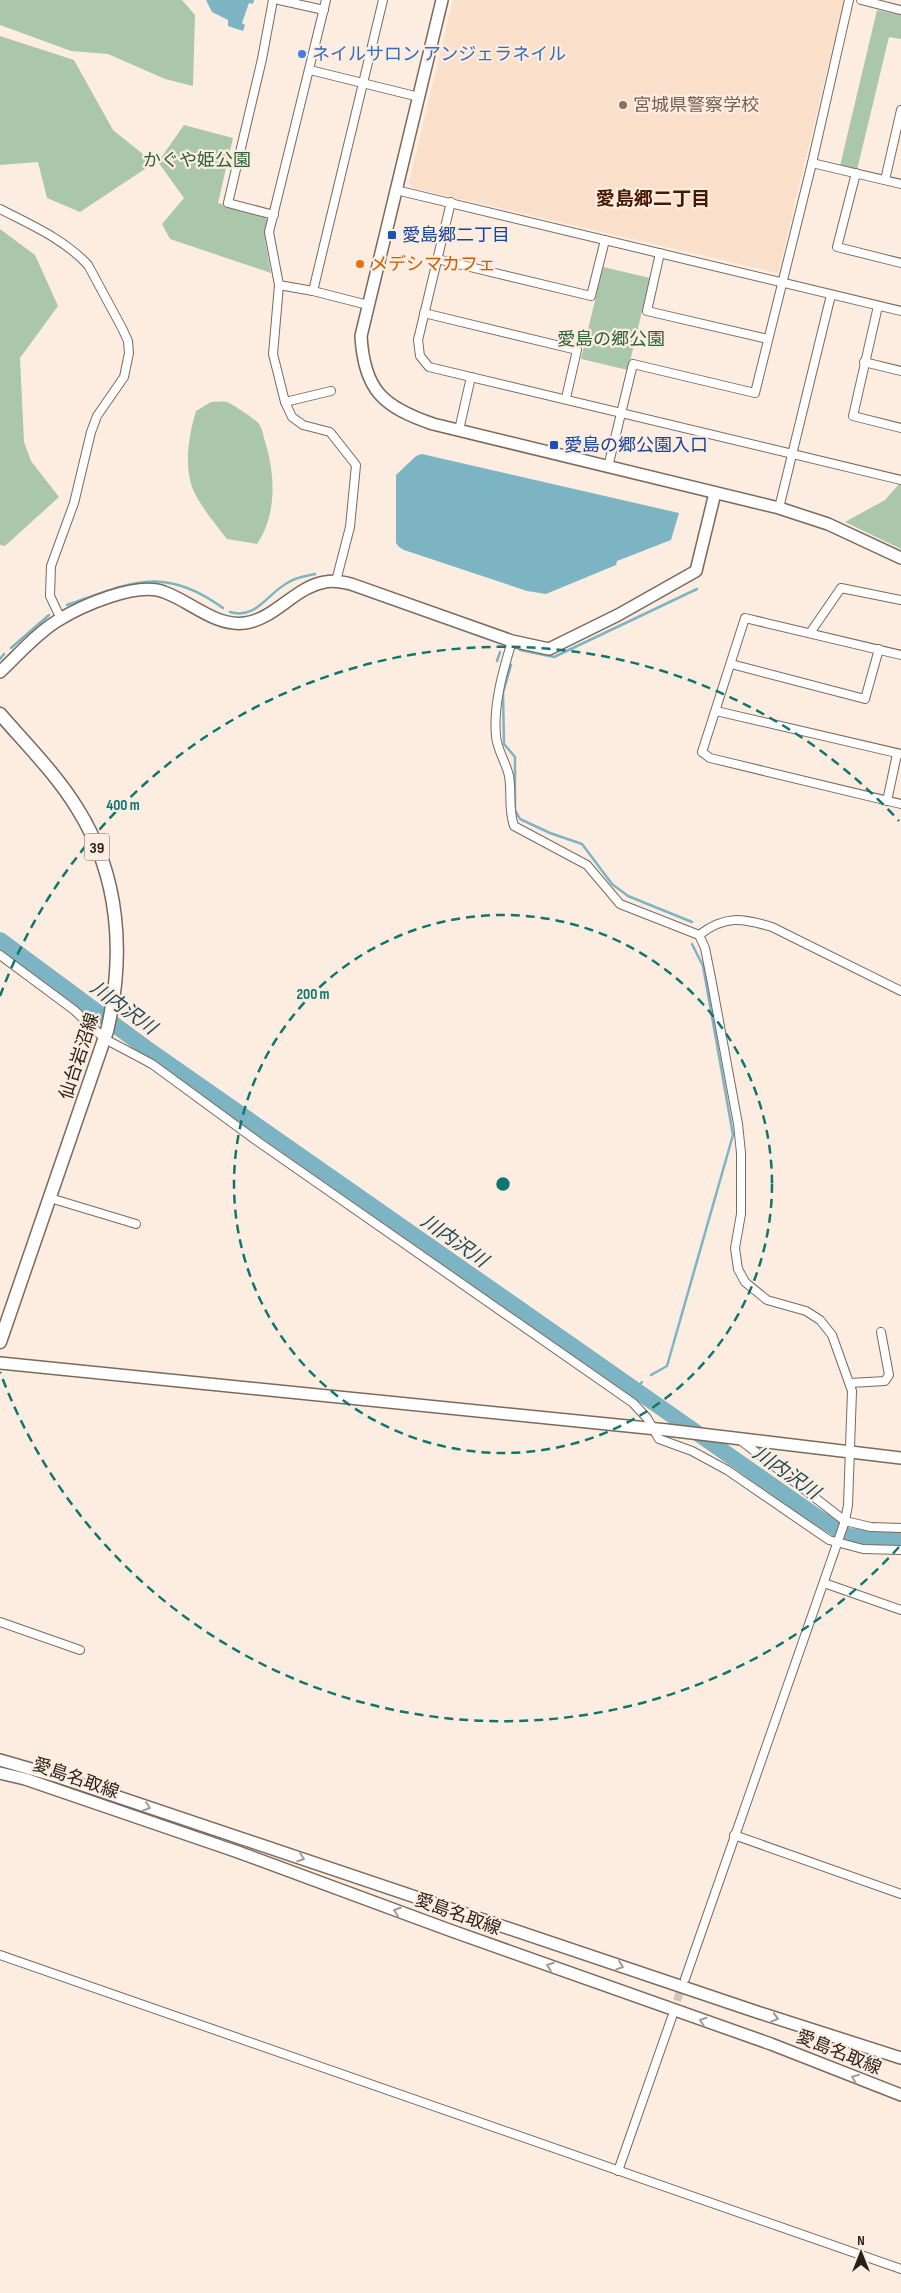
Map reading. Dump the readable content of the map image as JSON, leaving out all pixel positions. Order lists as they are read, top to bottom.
{
  "streets": {
    "main road": ["39", "仙台岩沼線"],
    "street": ["愛島名取線"]
  },
  "districts": ["愛島郷二丁目"],
  "water": ["川内沢川"],
  "parks": ["かぐや姫公園", "愛島の郷公園"],
  "places": {
    "other": ["ネイルサロン アンジェラネイル", "宮城県警察学校", "メデシマカフェ"],
    "transit": ["愛島郷二丁目", "愛島の郷公園入口"]
  },
  "north": "top",
  "rings": ["400 m", "200 m"]
}
